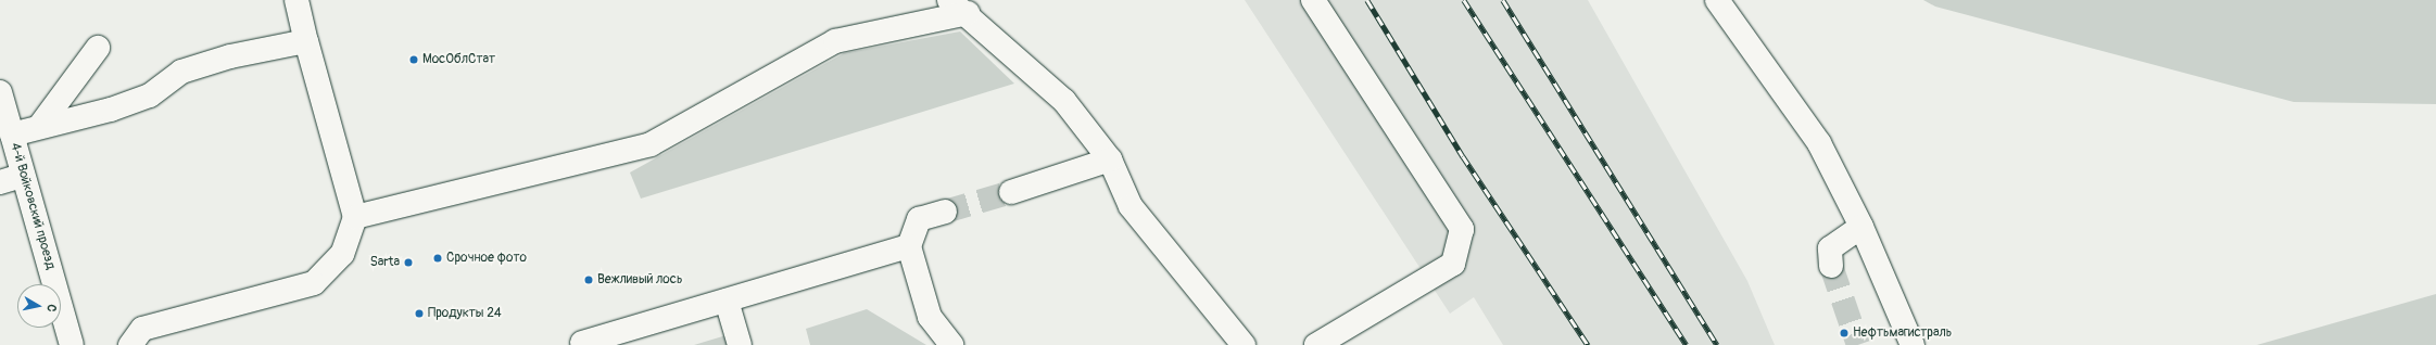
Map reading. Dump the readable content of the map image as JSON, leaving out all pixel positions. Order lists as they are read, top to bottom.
{
  "streets": {
    "street": ["4-й Войковский проезд"]
  },
  "places": [
    "МосОблСтат",
    "Срочное фото",
    "Sarta",
    "Вежливый лось",
    "Продукты 24",
    "Нефтьмагистраль"
  ],
  "north": "right"
}
